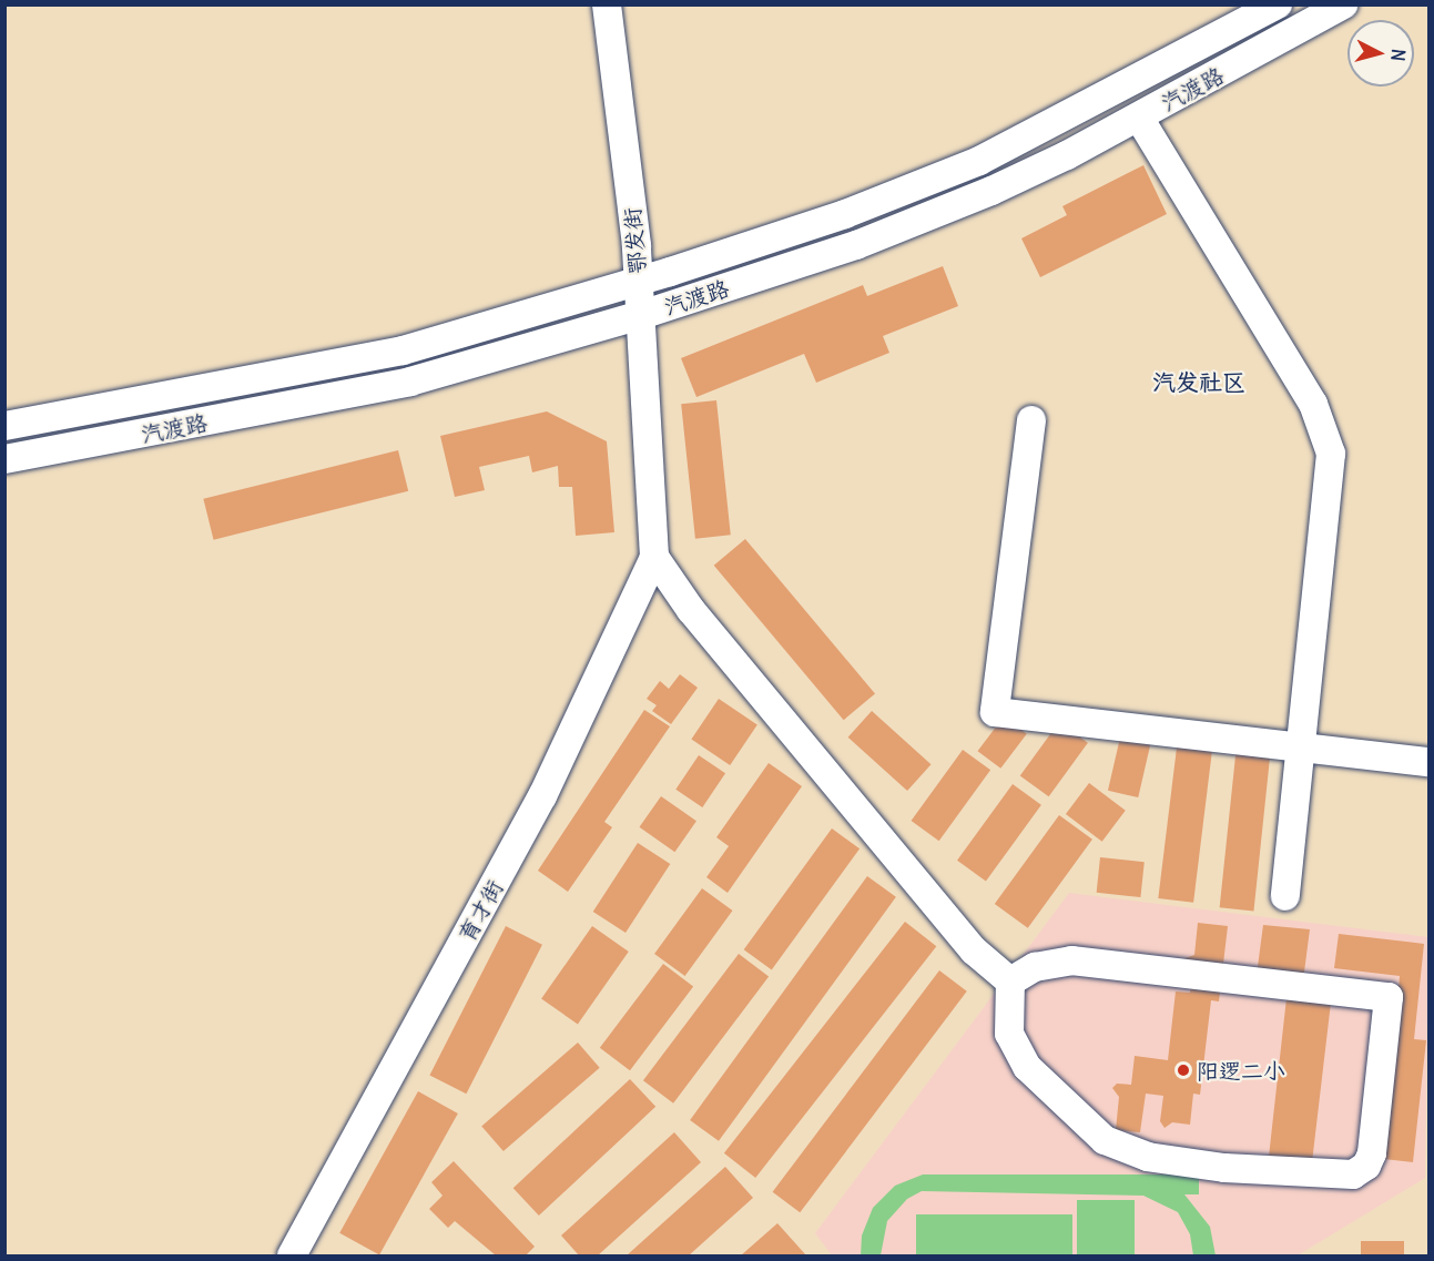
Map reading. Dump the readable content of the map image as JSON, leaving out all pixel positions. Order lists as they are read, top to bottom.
{
  "streets": {
    "street": ["汽渡路", "鄂发街", "育才街"]
  },
  "crossings": [
    ["汽渡路", "鄂发街"],
    ["鄂发街", "育才街"]
  ],
  "districts": ["汽发社区"],
  "places": ["阳逻二小"],
  "north": "right"
}
